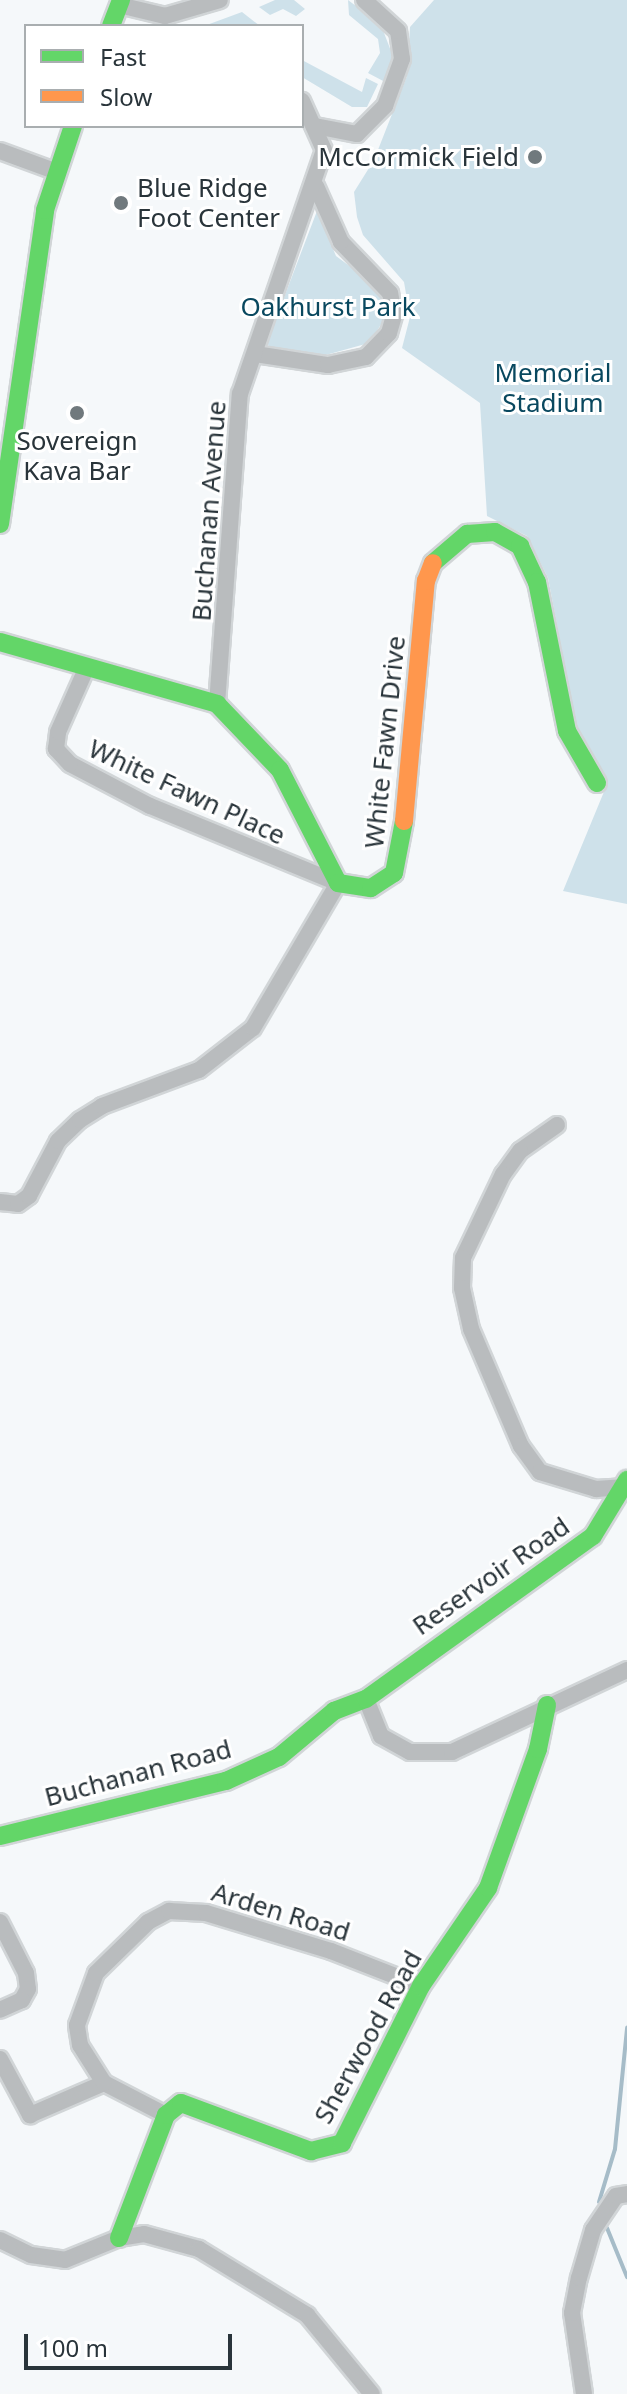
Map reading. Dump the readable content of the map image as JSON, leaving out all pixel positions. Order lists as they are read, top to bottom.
{
  "streets": {
    "street": [
      "Buchanan Avenue",
      "White Fawn Drive",
      "White Fawn Place",
      "Reservoir Road",
      "Buchanan Road",
      "Arden Road",
      "Sherwood Road"
    ]
  },
  "crossings": [
    ["Buchanan Avenue", "White Fawn Drive"],
    ["White Fawn Drive", "White Fawn Place"],
    ["Reservoir Road", "Buchanan Road"],
    ["Arden Road", "Sherwood Road"]
  ],
  "parks": ["Oakhurst Park", "Memorial Stadium"],
  "places": ["McCormick Field", "Blue Ridge Foot Center", "Sovereign Kava Bar"],
  "legend": ["Fast", "Slow"],
  "scale_bar": "100 m"
}
